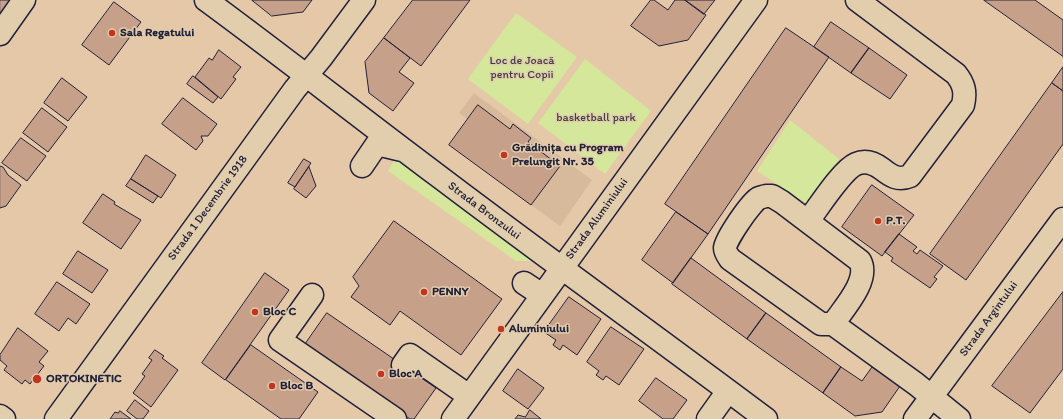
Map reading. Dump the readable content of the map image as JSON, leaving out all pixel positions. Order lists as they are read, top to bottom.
{
  "streets": {
    "street": [
      "Strada 1 Decembrie 1918",
      "Strada Bronzului",
      "Strada Aluminiului",
      "Strada Argintului"
    ]
  },
  "crossings": [
    ["Strada 1 Decembrie 1918", "Strada Bronzului"],
    ["Strada Bronzului", "Strada Aluminiului"]
  ],
  "parks": ["Loc de Joacă pentru Copii", "basketball park"],
  "places": [
    "Sala Regatului",
    "Grădinița cu Program Prelungit Nr. 35",
    "P.T.",
    "PENNY",
    "Bloc C",
    "Aluminiului",
    "Bloc A",
    "ORTOKINETIC",
    "Bloc B"
  ]
}
